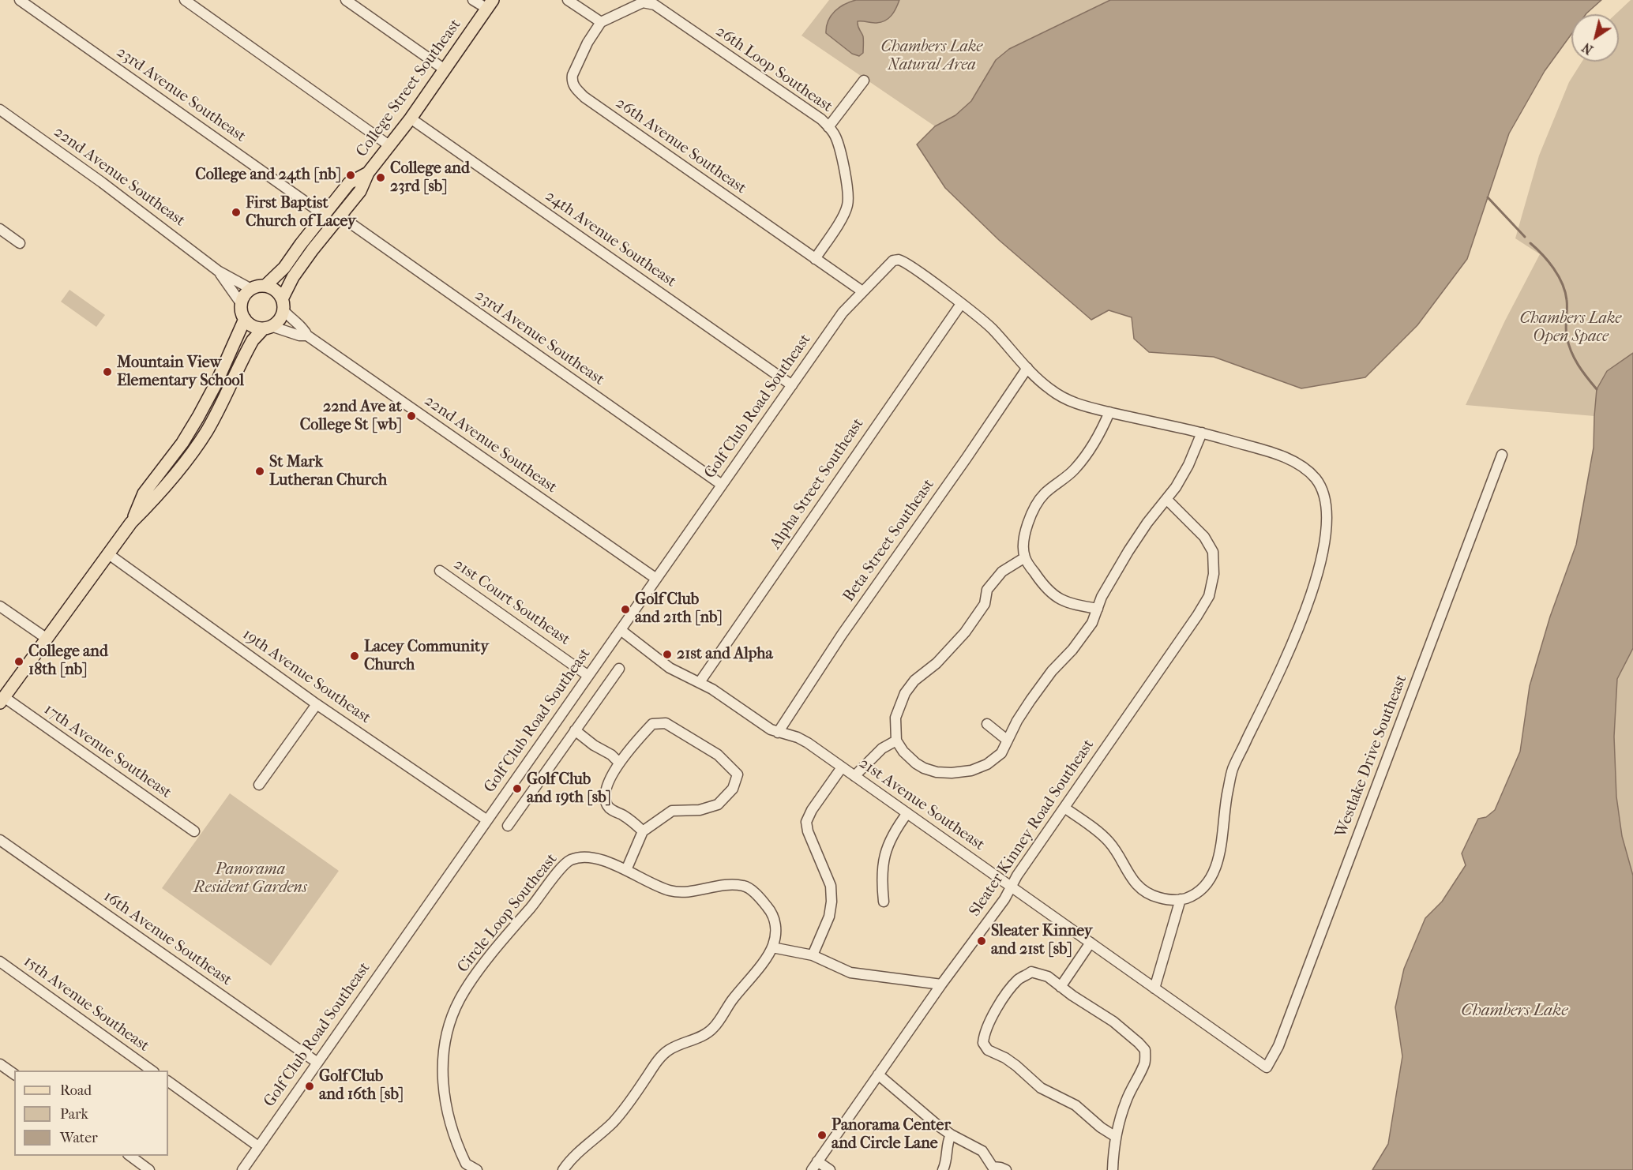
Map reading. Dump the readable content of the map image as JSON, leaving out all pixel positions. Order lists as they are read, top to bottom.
{
  "streets": {
    "main road": ["College Street Southeast"],
    "street": [
      "26th Loop Southeast",
      "23rd Avenue Southeast",
      "26th Avenue Southeast",
      "22nd Avenue Southeast",
      "24th Avenue Southeast",
      "Golf Club Road Southeast",
      "Alpha Street Southeast",
      "Beta Street Southeast",
      "21st Court Southeast",
      "19th Avenue Southeast",
      "17th Avenue Southeast",
      "Westlake Drive Southeast",
      "21st Avenue Southeast",
      "Sleater Kinney Road Southeast",
      "Circle Loop Southeast",
      "16th Avenue Southeast",
      "15th Avenue Southeast"
    ]
  },
  "crossings": [
    ["26th Loop Southeast", "26th Avenue Southeast"],
    ["College Street Southeast", "23rd Avenue Southeast"],
    ["College Street Southeast", "22nd Avenue Southeast"],
    ["College Street Southeast", "24th Avenue Southeast"],
    ["23rd Avenue Southeast", "Golf Club Road Southeast"],
    ["26th Avenue Southeast", "Golf Club Road Southeast"],
    ["22nd Avenue Southeast", "Golf Club Road Southeast"],
    ["24th Avenue Southeast", "Golf Club Road Southeast"],
    ["Golf Club Road Southeast", "Alpha Street Southeast"],
    ["Golf Club Road Southeast", "21st Court Southeast"],
    ["Golf Club Road Southeast", "19th Avenue Southeast"],
    ["Golf Club Road Southeast", "21st Avenue Southeast"],
    ["Golf Club Road Southeast", "16th Avenue Southeast"],
    ["Alpha Street Southeast", "21st Avenue Southeast"],
    ["Beta Street Southeast", "21st Avenue Southeast"],
    ["Westlake Drive Southeast", "21st Avenue Southeast"],
    ["21st Avenue Southeast", "Sleater Kinney Road Southeast"]
  ],
  "water": ["Chambers Lake"],
  "parks": ["Chambers Lake Natural Area", "Chambers Lake Open Space", "Panorama Resident Gardens"],
  "places": [
    "College and 24th [nb]",
    "College and 23rd [sb]",
    "First Baptist Church of Lacey",
    "Mountain View Elementary School",
    "22nd Ave at College St [wb]",
    "St Mark Lutheran Church",
    "Golf Club and 21th [nb]",
    "21st and Alpha",
    "Lacey Community Church",
    "College and 18th [nb]",
    "Golf Club and 19th [sb]",
    "Sleater Kinney and 21st [sb]",
    "Golf Club and 16th [sb]",
    "Panorama Center and Circle Lane"
  ],
  "legend": ["Road", "Park", "Water"],
  "north": "bottom left"
}
